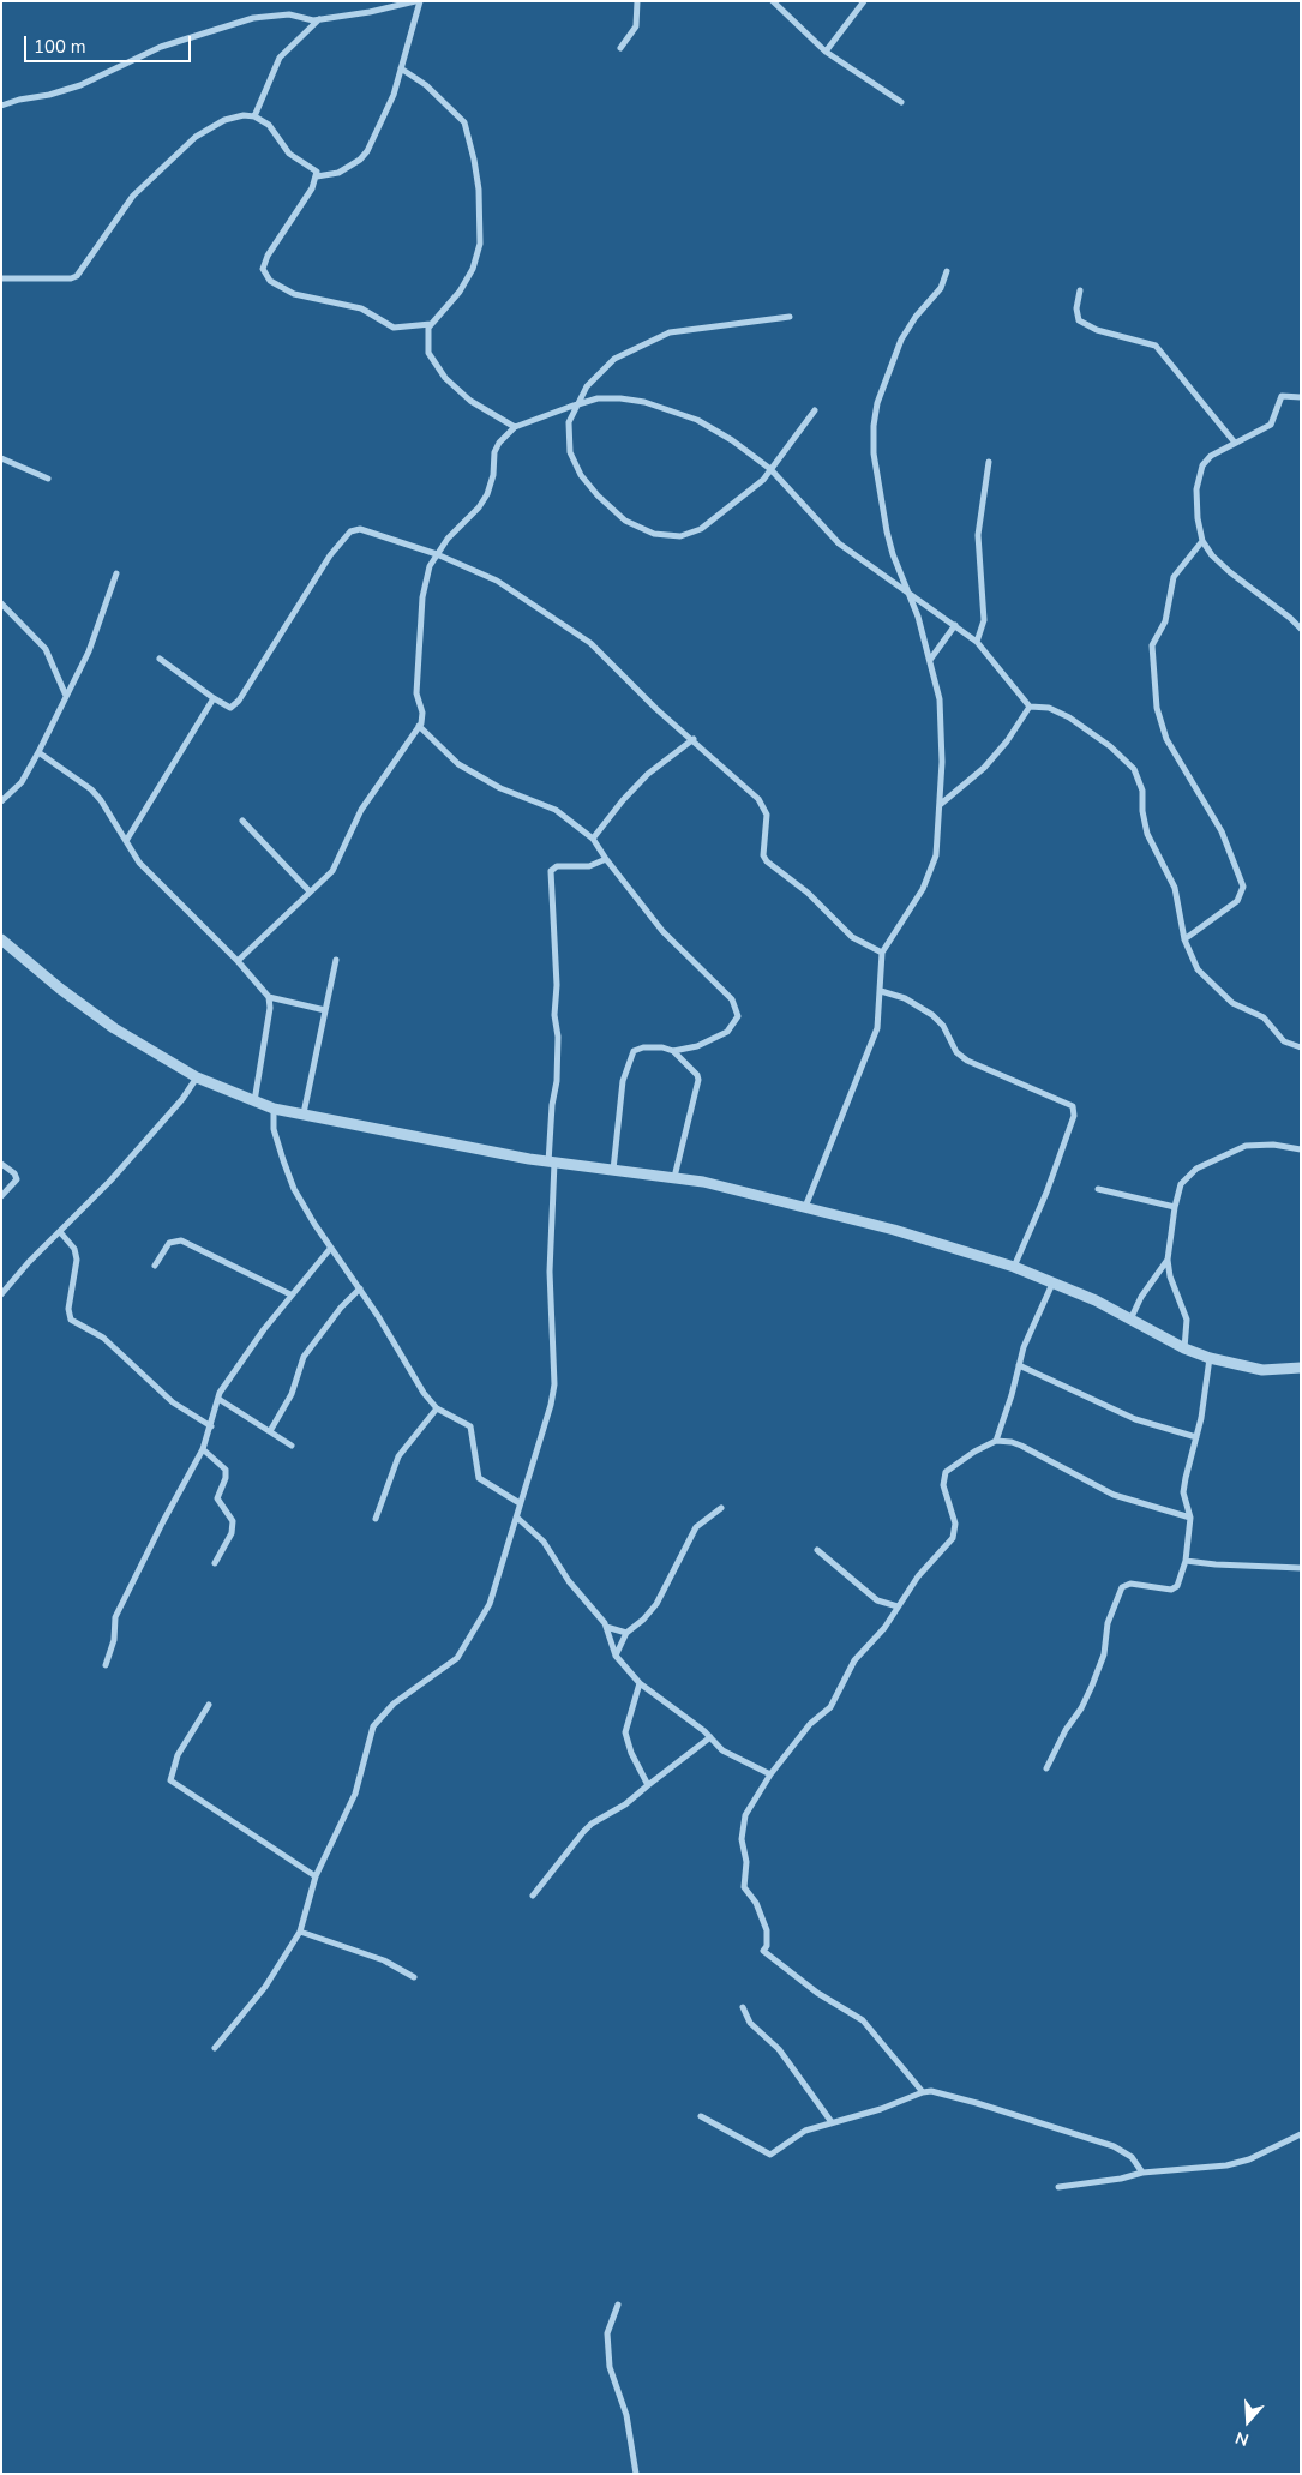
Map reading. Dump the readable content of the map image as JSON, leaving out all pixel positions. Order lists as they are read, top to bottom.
{
  "scale_bar": "100 m",
  "north": "bottom"
}
